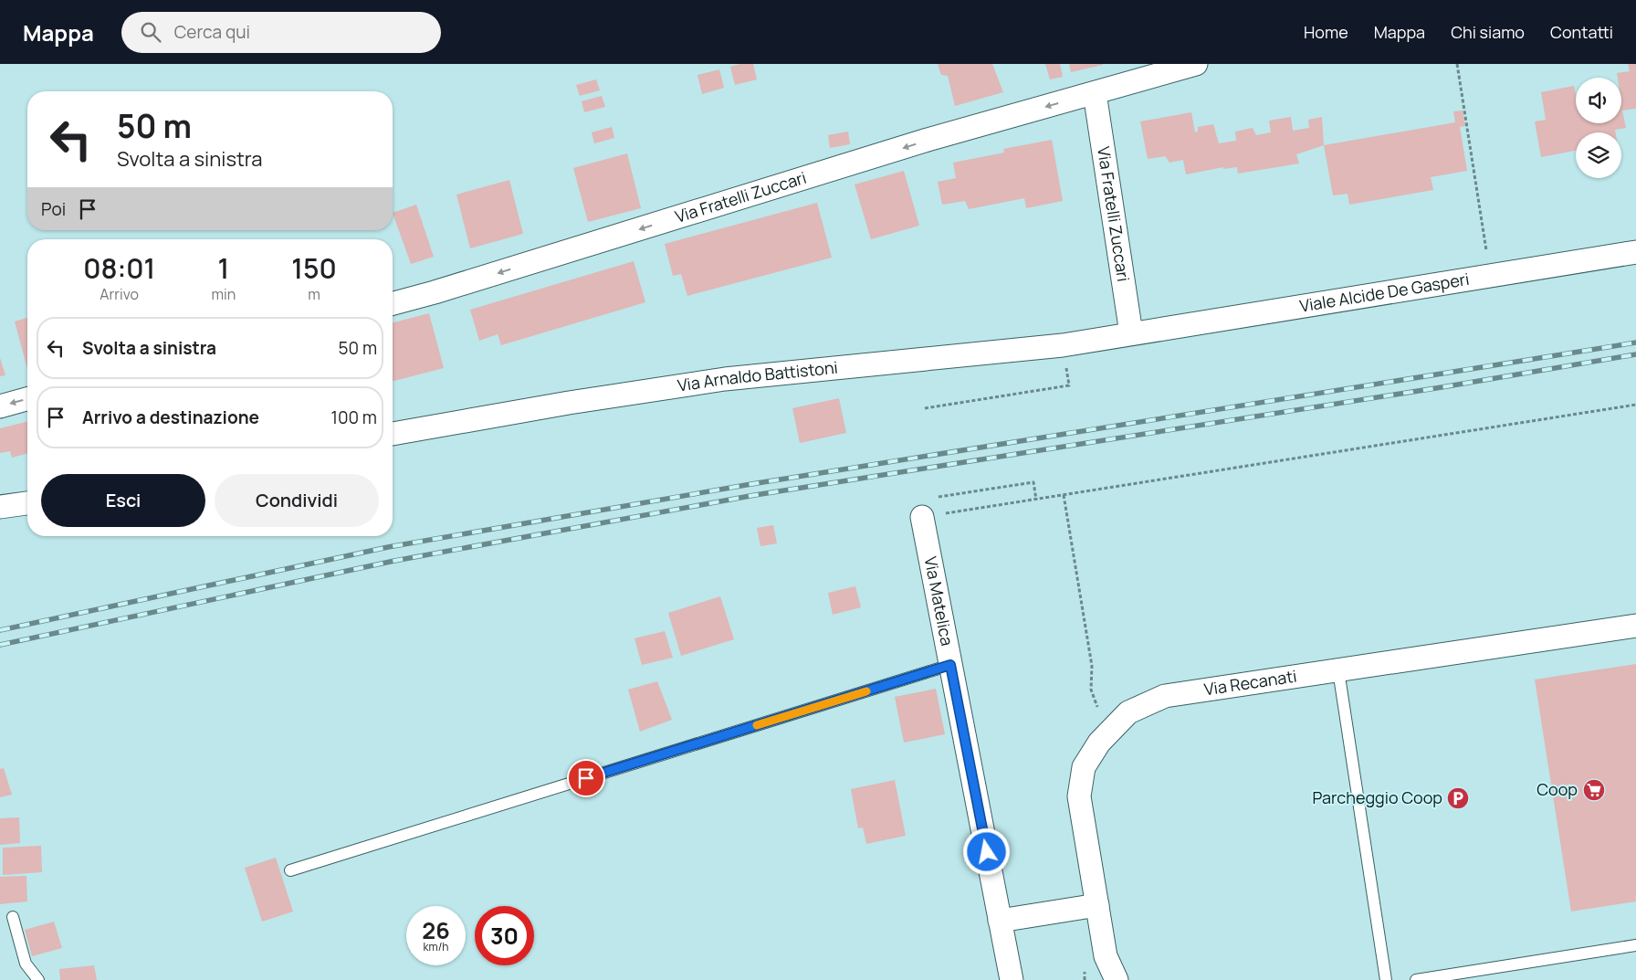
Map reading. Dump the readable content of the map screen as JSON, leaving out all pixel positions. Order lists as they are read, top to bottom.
{
  "streets": {
    "street": [
      "Via Fratelli Zuccari",
      "Viale Alcide De Gasperi",
      "Via Arnaldo Battistoni",
      "Via Matelica",
      "Via Recanati"
    ]
  },
  "crossings": [
    ["Via Fratelli Zuccari", "Viale Alcide De Gasperi"],
    ["Via Fratelli Zuccari", "Via Arnaldo Battistoni"],
    ["Viale Alcide De Gasperi", "Via Arnaldo Battistoni"]
  ],
  "one_way": ["Via Fratelli Zuccari"],
  "places": {
    "supermarket": ["Coop"],
    "parking": ["Parcheggio Coop"]
  },
  "page": {
    "header": "Mappa",
    "search": "Cerca qui",
    "nav": [
      "Home",
      "Mappa",
      "Chi siamo",
      "Contatti"
    ],
    "turn": ["50 m", "Svolta a sinistra"],
    "then": "Poi",
    "eta": [
      "08:01",
      "Arrivo",
      "1",
      "min",
      "150",
      "m"
    ],
    "list": [
      {
        "name": "Svolta a sinistra",
        "value": "50 m"
      },
      {
        "name": "Arrivo a destinazione",
        "value": "100 m"
      }
    ],
    "buttons": ["Esci", "Condividi"],
    "speed": "26 km/h",
    "limit": "30"
  }
}
